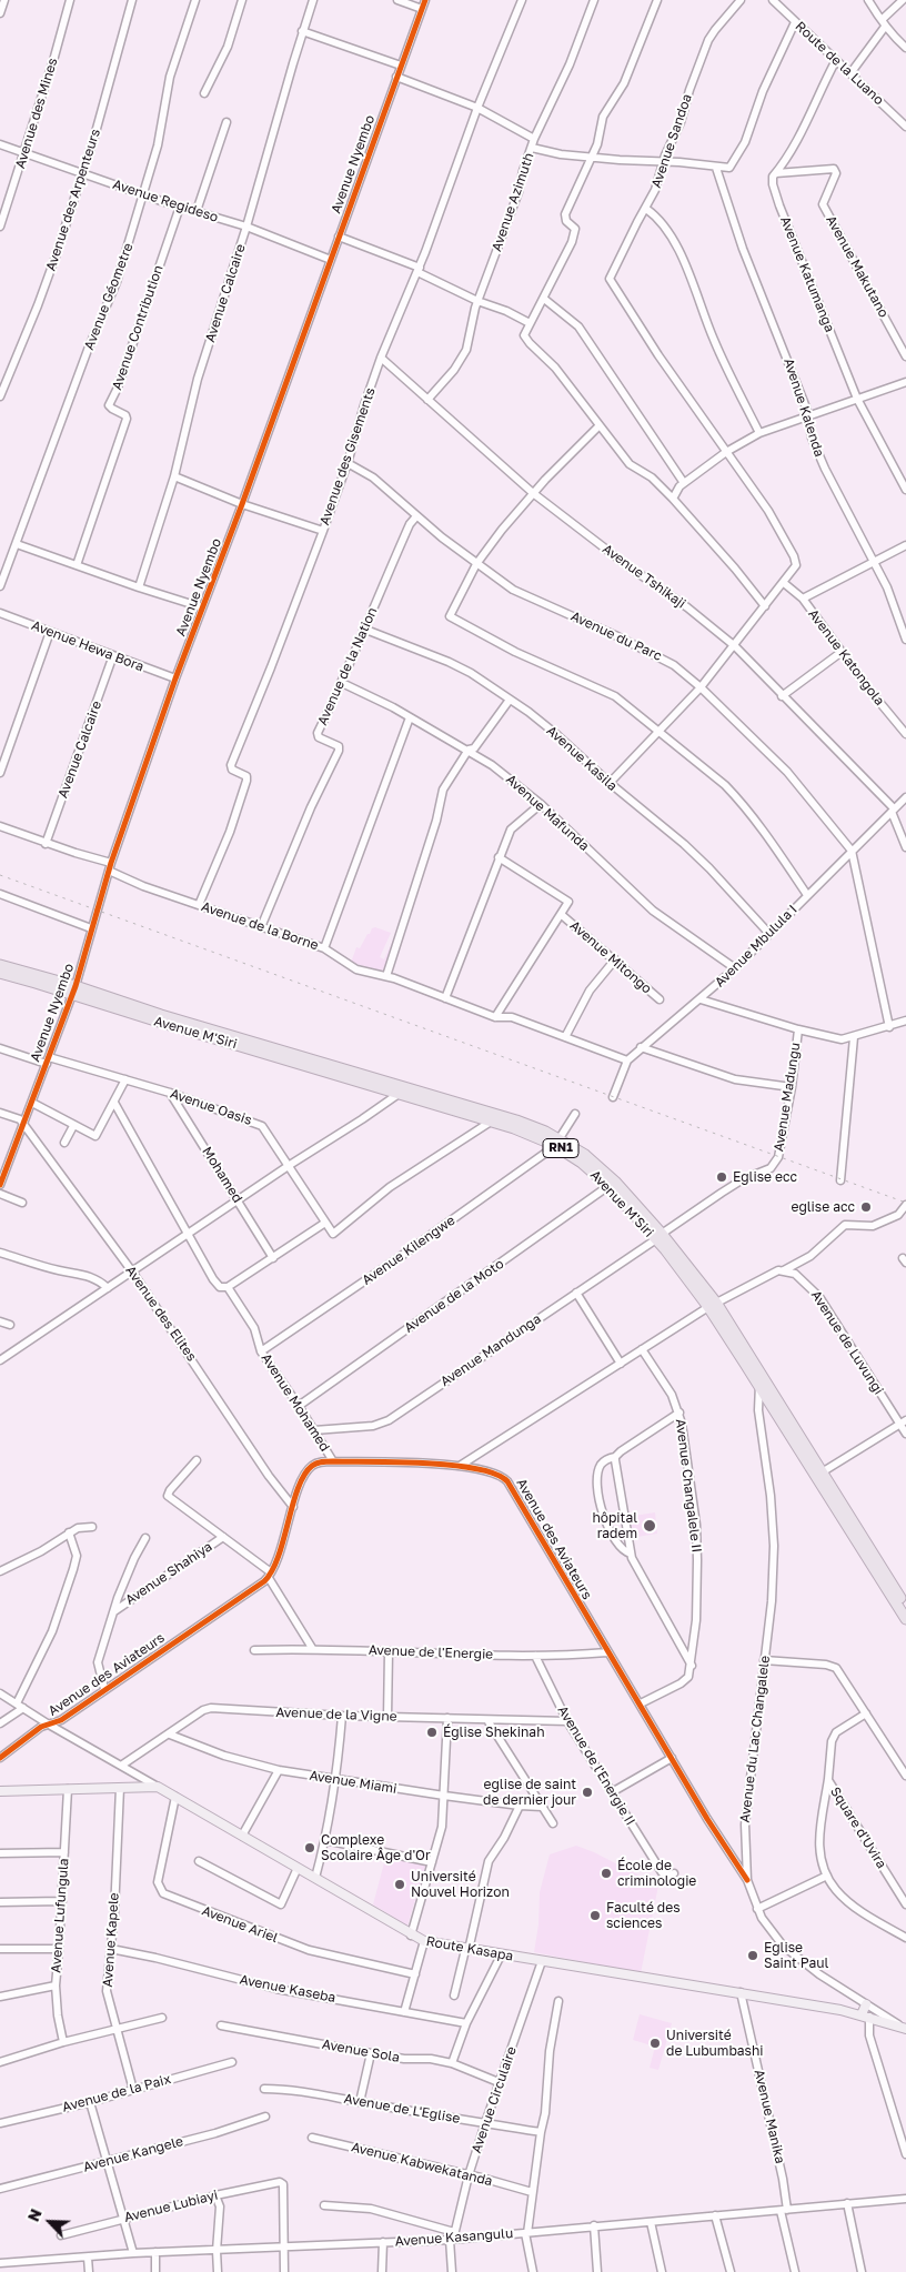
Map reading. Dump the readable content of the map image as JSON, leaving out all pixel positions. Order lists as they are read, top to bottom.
{
  "streets": {
    "highway": ["Avenue M'Siri", "RN1"],
    "main road": ["Route Kasapa"],
    "street": [
      "Route de la Luano",
      "Avenue des Mines",
      "Avenue Sandoa",
      "Avenue Nyembo",
      "Avenue des Arpenteurs",
      "Avenue Regideso",
      "Avenue Azimuth",
      "Avenue Makutano",
      "Avenue Katumanga",
      "Avenue Calcaire",
      "Avenue Géometre",
      "Avenue Contribution",
      "Avenue Kalenda",
      "Avenue des Gisements",
      "Avenue Tshikaji",
      "Avenue du Parc",
      "Avenue Hewa Bora",
      "Avenue Katongola",
      "Avenue de la Nation",
      "Avenue Kasila",
      "Avenue Mafunda",
      "Avenue de la Borne",
      "Avenue Mbulula I",
      "Avenue Mitongo",
      "Avenue Madungu",
      "Avenue Oasis",
      "Mohamed",
      "Avenue Kilengwe",
      "Avenue de la Moto",
      "Avenue des Elites",
      "Avenue de Luvungi",
      "Avenue Mandunga",
      "Avenue Mohamed",
      "Avenue Changalele II",
      "Avenue des Aviateurs",
      "Avenue Shahiya",
      "Avenue de l'Energie",
      "Avenue de la Vigne",
      "Avenue du Lac Changalele",
      "Avenue de l'Energie II",
      "Avenue Miami",
      "Square d'Uvira",
      "Avenue Lufungula",
      "Avenue Ariel",
      "Avenue Kapele",
      "Avenue Kaseba",
      "Avenue Sola",
      "Avenue de la Paix",
      "Avenue Circulaire",
      "Avenue de L'Eglise",
      "Avenue Manika",
      "Avenue Kangele",
      "Avenue Kabwekatanda",
      "Avenue Lubiayi",
      "Avenue Kasangulu"
    ]
  },
  "crossings": [
    ["Avenue des Mines", "Avenue Regideso"],
    ["Avenue Nyembo", "Avenue Regideso"],
    ["Avenue Nyembo", "Avenue Hewa Bora"],
    ["Avenue Nyembo", "Avenue de la Borne"],
    ["Avenue Nyembo", "Avenue M'Siri"],
    ["Avenue Nyembo", "Avenue Oasis"],
    ["Avenue Nyembo", "Avenue des Elites"],
    ["Avenue des Arpenteurs", "Avenue Regideso"],
    ["Avenue Regideso", "Avenue Calcaire"],
    ["Avenue Regideso", "Avenue Géometre"],
    ["Avenue Regideso", "Avenue Contribution"],
    ["Avenue Azimuth", "Avenue Tshikaji"],
    ["Avenue Makutano", "Avenue Katumanga"],
    ["Avenue Calcaire", "Avenue Hewa Bora"],
    ["Avenue des Gisements", "Avenue Tshikaji"],
    ["Avenue des Gisements", "Avenue du Parc"],
    ["Avenue des Gisements", "Avenue de la Borne"],
    ["Avenue Tshikaji", "Avenue Mbulula I"],
    ["Avenue du Parc", "Avenue de la Nation"],
    ["Avenue du Parc", "Avenue Mbulula I"],
    ["Avenue de la Nation", "Avenue Kasila"],
    ["Avenue de la Nation", "Avenue Mafunda"],
    ["Avenue de la Nation", "Avenue de la Borne"],
    ["Avenue Kasila", "Avenue Mbulula I"],
    ["Avenue Mafunda", "Avenue Mbulula I"],
    ["Avenue de la Borne", "Avenue Mbulula I"],
    ["Avenue M'Siri", "Avenue Madungu"],
    ["Avenue M'Siri", "Avenue Kilengwe"],
    ["Avenue M'Siri", "Avenue de la Moto"],
    ["Avenue M'Siri", "Avenue Mandunga"],
    ["Avenue M'Siri", "Avenue du Lac Changalele"],
    ["Avenue Madungu", "Avenue Mandunga"],
    ["Avenue Oasis", "Mohamed"],
    ["Avenue Kilengwe", "Avenue Mohamed"],
    ["Avenue de la Moto", "Avenue Mohamed"],
    ["Avenue des Elites", "Avenue des Aviateurs"],
    ["Avenue Mandunga", "Avenue Mohamed"],
    ["Avenue Mohamed", "Avenue des Aviateurs"],
    ["Avenue des Aviateurs", "Avenue de l'Energie"],
    ["Avenue des Aviateurs", "Avenue du Lac Changalele"],
    ["Avenue de l'Energie", "Avenue de l'Energie II"],
    ["Avenue de la Vigne", "Avenue de l'Energie II"],
    ["Avenue de la Vigne", "Avenue Miami"],
    ["Avenue du Lac Changalele", "Route Kasapa"],
    ["Avenue Ariel", "Route Kasapa"],
    ["Avenue Kapele", "Avenue Kaseba"],
    ["Avenue Kapele", "Avenue de la Paix"],
    ["Route Kasapa", "Avenue Circulaire"],
    ["Route Kasapa", "Avenue Manika"],
    ["Avenue Sola", "Avenue Circulaire"],
    ["Avenue Circulaire", "Avenue de L'Eglise"],
    ["Avenue Circulaire", "Avenue Kabwekatanda"],
    ["Avenue Circulaire", "Avenue Kasangulu"],
    ["Avenue Manika", "Avenue Kasangulu"],
    ["Avenue Lubiayi", "Avenue Kasangulu"]
  ],
  "places": [
    "Eglise ecc",
    "eglise acc",
    "hôpital radem",
    "Église Shekinah",
    "eglise de saint de dernier jour",
    "Complexe Scolaire Âge d'Or",
    "École de criminologie",
    "Université Nouvel Horizon",
    "Faculté des sciences",
    "Eglise Saint Paul",
    "Université de Lubumbashi"
  ],
  "north": "top left"
}
